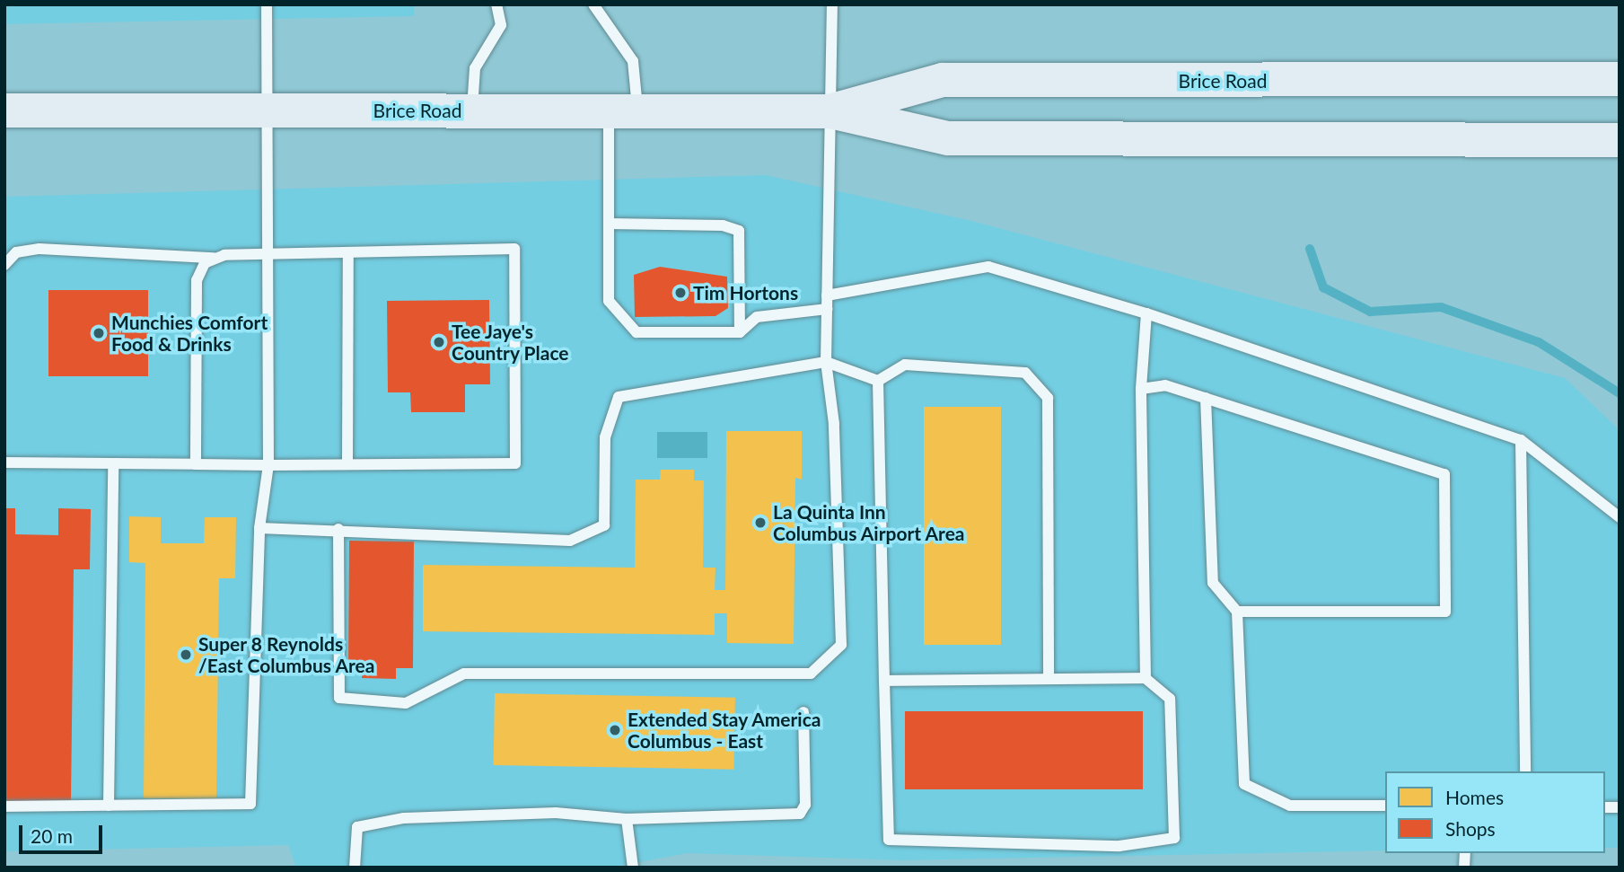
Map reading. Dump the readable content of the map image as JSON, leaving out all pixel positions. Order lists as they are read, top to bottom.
{
  "streets": {
    "main road": ["Brice Road"]
  },
  "places": [
    "Tim Hortons",
    "Munchies Comfort Food & Drinks",
    "Tee Jaye's Country Place",
    "La Quinta Inn Columbus Airport Area",
    "Super 8 Reynolds /East Columbus Area",
    "Extended Stay America Columbus - East"
  ],
  "legend": ["Homes", "Shops"],
  "scale_bar": "20 m"
}
